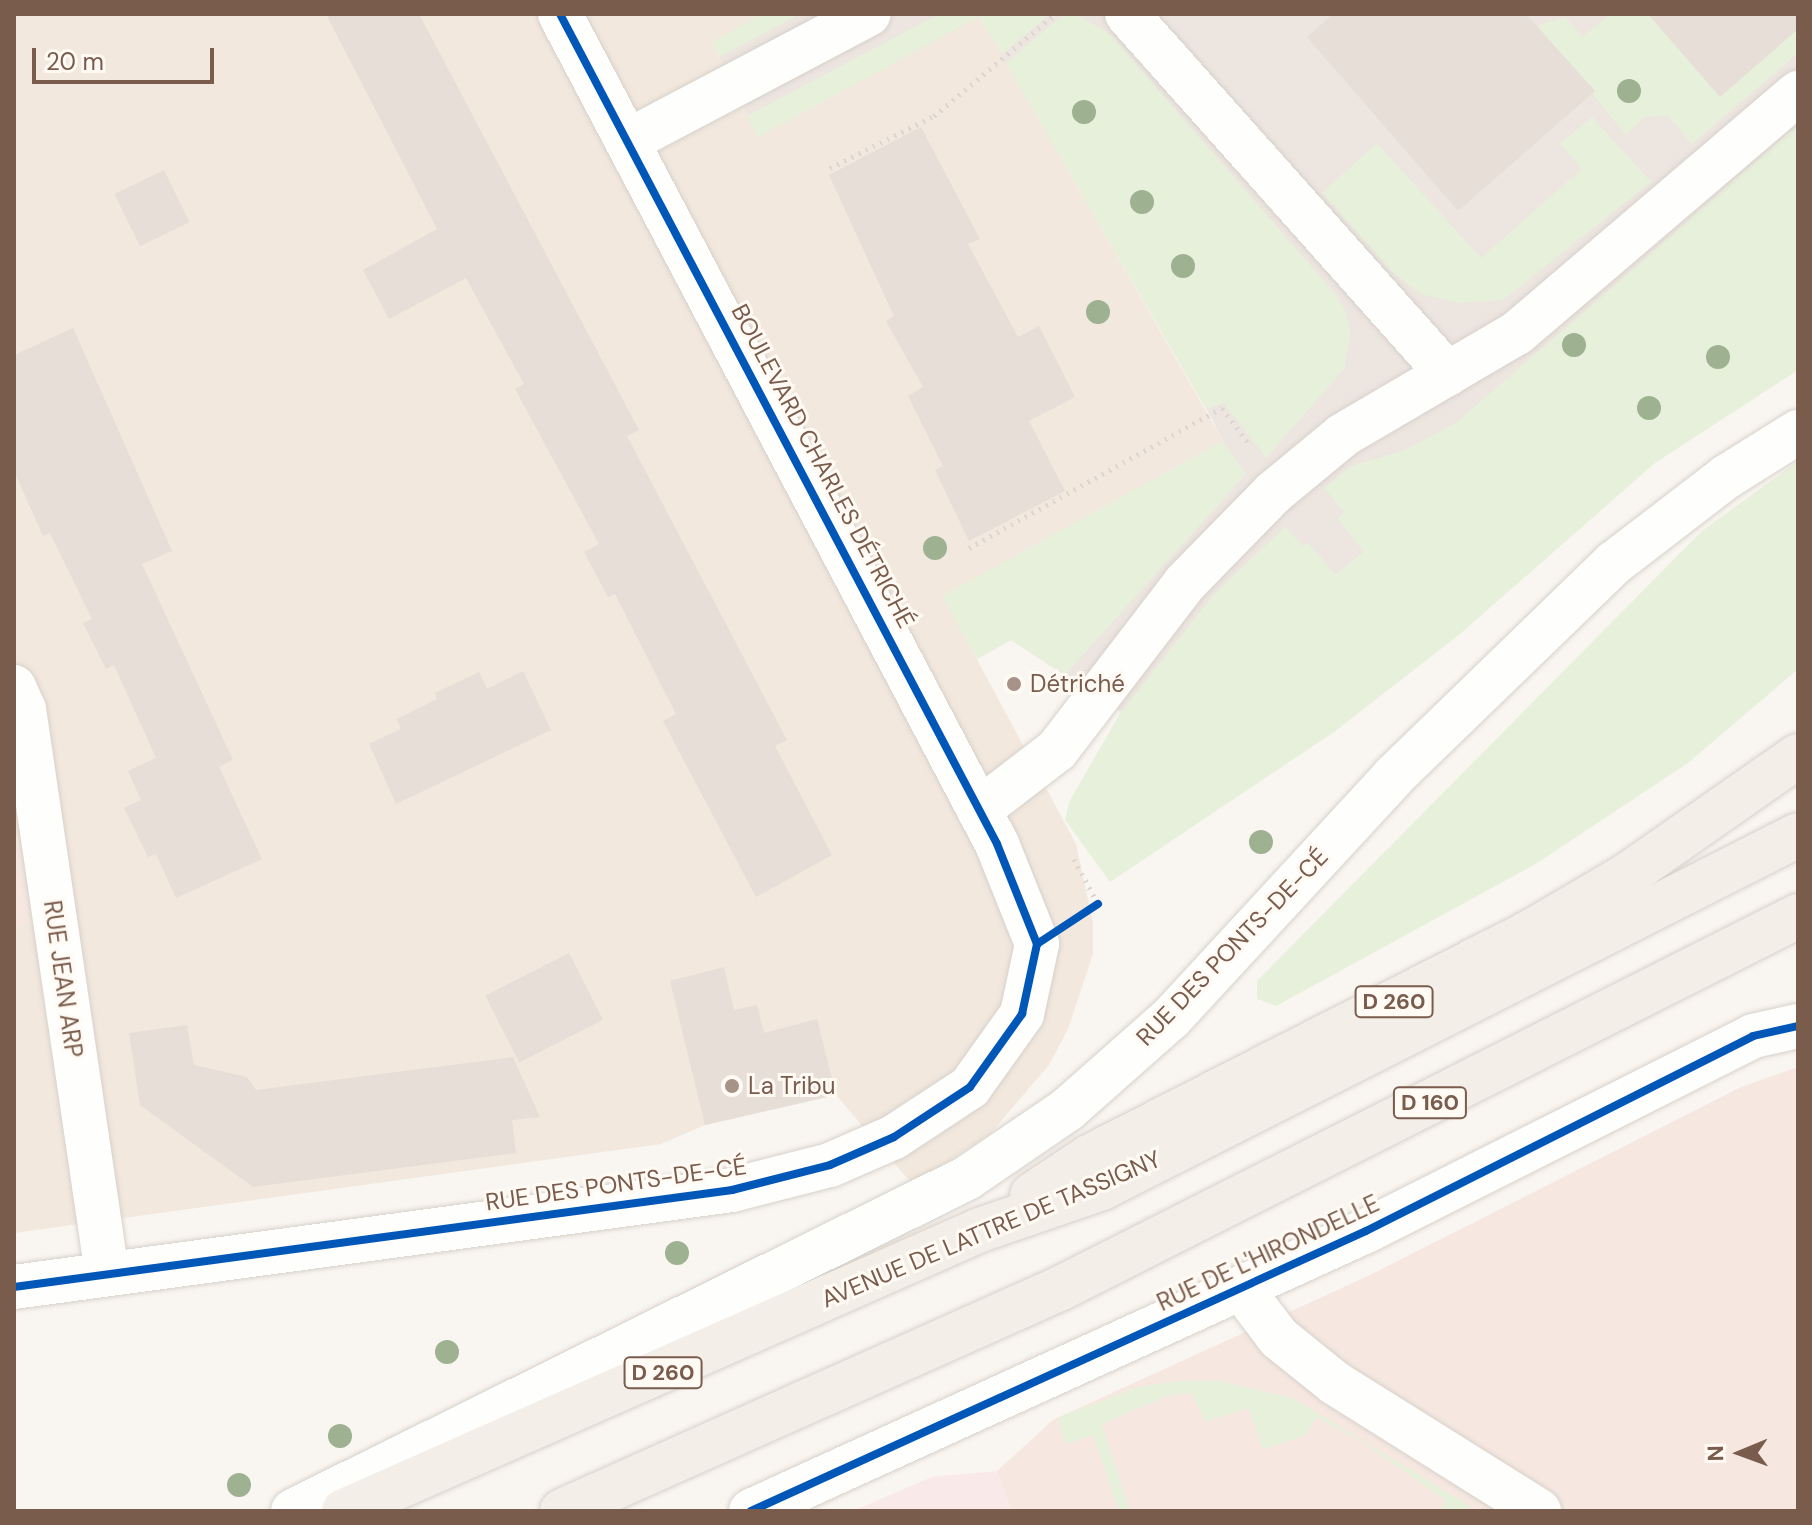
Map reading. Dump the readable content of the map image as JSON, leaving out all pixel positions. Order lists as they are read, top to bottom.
{
  "streets": {
    "main road": ["D 260", "D 160", "AVENUE DE LATTRE DE TASSIGNY"],
    "street": [
      "BOULEVARD CHARLES DÉTRICHÉ",
      "RUE DES PONTS-DE-CÉ",
      "RUE JEAN ARP",
      "RUE DE L'HIRONDELLE"
    ]
  },
  "crossings": [
    ["BOULEVARD CHARLES DÉTRICHÉ", "RUE DES PONTS-DE-CÉ"],
    ["RUE DES PONTS-DE-CÉ", "RUE JEAN ARP"],
    ["D 260", "AVENUE DE LATTRE DE TASSIGNY"]
  ],
  "places": ["Détriché", "La Tribu"],
  "scale_bar": "20 m",
  "north": "left"
}
